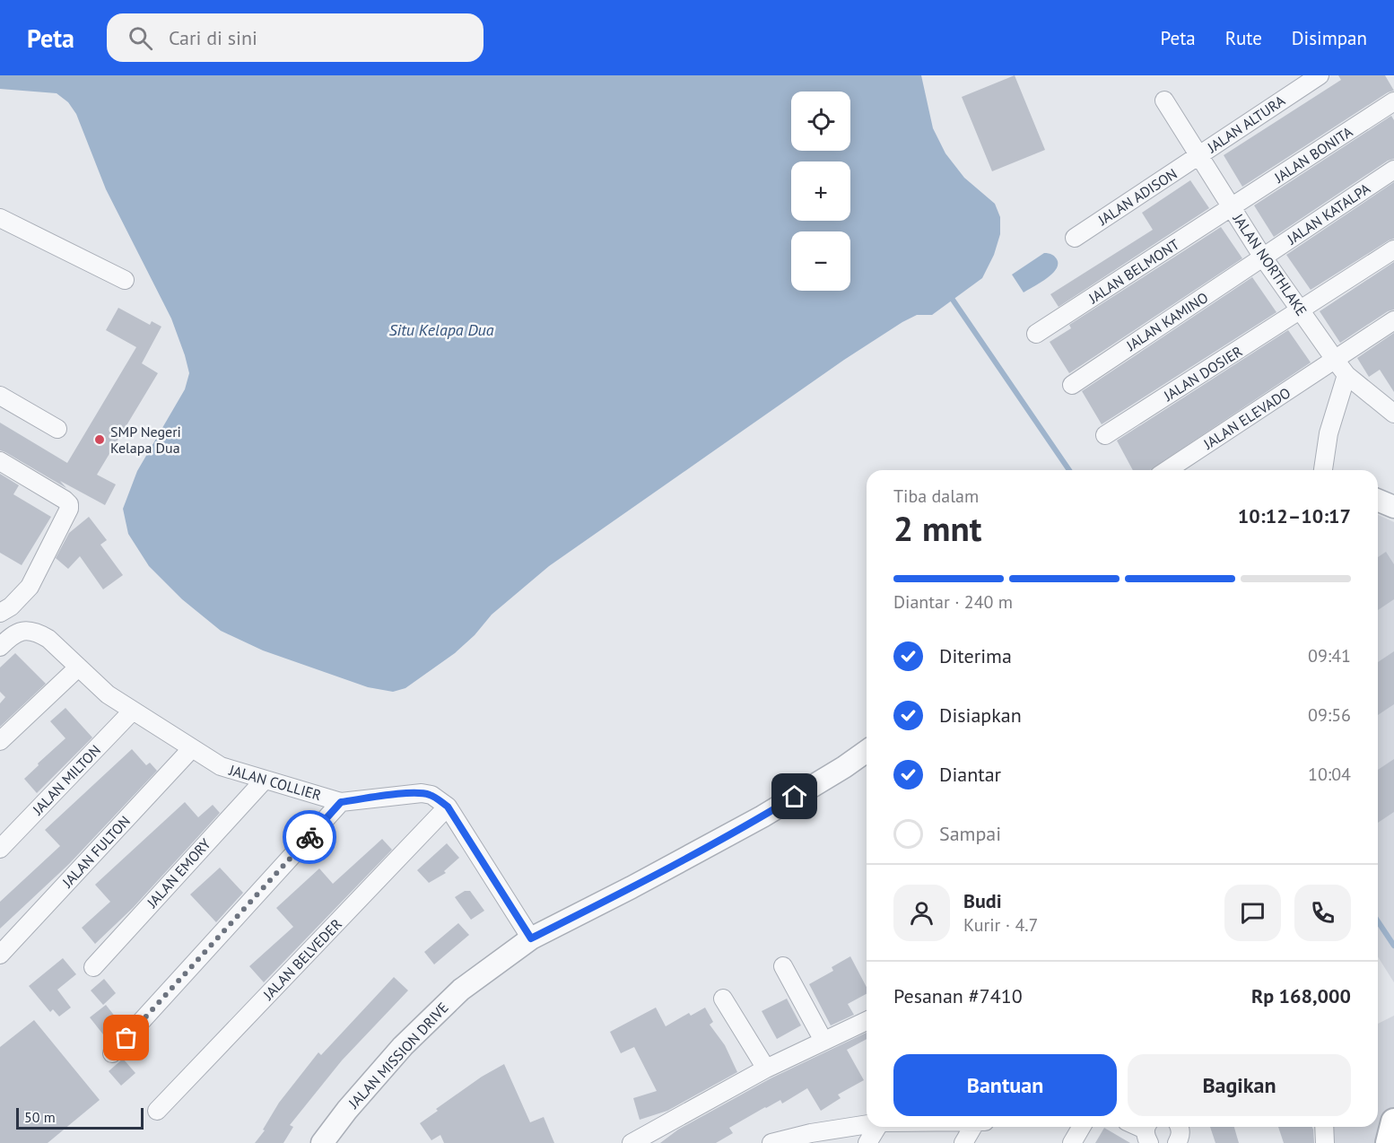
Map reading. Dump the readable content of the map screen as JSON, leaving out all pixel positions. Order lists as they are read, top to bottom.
{
  "streets": {
    "street": [
      "JALAN ALTURA",
      "JALAN BONITA",
      "JALAN ADISON",
      "JALAN KATALPA",
      "JALAN NORTHLAKE",
      "JALAN BELMONT",
      "JALAN KAMINO",
      "JALAN DOSIER",
      "JALAN ELEVADO",
      "JALAN MILTON",
      "JALAN COLLIER",
      "JALAN FULTON",
      "JALAN EMORY",
      "JALAN BELVEDER",
      "JALAN MISSION DRIVE"
    ]
  },
  "crossings": [
    ["JALAN ALTURA", "JALAN ADISON"],
    ["JALAN ALTURA", "JALAN NORTHLAKE"],
    ["JALAN BONITA", "JALAN NORTHLAKE"],
    ["JALAN BONITA", "JALAN BELMONT"],
    ["JALAN ADISON", "JALAN NORTHLAKE"],
    ["JALAN KATALPA", "JALAN NORTHLAKE"],
    ["JALAN KATALPA", "JALAN KAMINO"],
    ["JALAN NORTHLAKE", "JALAN BELMONT"],
    ["JALAN NORTHLAKE", "JALAN KAMINO"],
    ["JALAN NORTHLAKE", "JALAN DOSIER"],
    ["JALAN NORTHLAKE", "JALAN ELEVADO"],
    ["JALAN MILTON", "JALAN COLLIER"],
    ["JALAN COLLIER", "JALAN FULTON"],
    ["JALAN COLLIER", "JALAN EMORY"],
    ["JALAN COLLIER", "JALAN BELVEDER"],
    ["JALAN COLLIER", "JALAN MISSION DRIVE"]
  ],
  "water": ["Situ Kelapa Dua"],
  "places": ["SMP Negeri Kelapa Dua"],
  "scale_bar": "50 m",
  "page": {
    "header": "Peta",
    "search": "Cari di sini",
    "nav": ["Peta", "Rute", "Disimpan"],
    "map_buttons": ["+", "−"],
    "heading": ["2 mnt", "Tiba dalam", "10:12–10:17"],
    "panel": [
      "Budi",
      "Kurir · 4.7",
      "Pesanan #7410",
      "Rp 168,000"
    ],
    "bar": "Diantar · 240 m",
    "list": [
      ["Diterima", "09:41"],
      ["Disiapkan", "09:56"],
      ["Diantar", "10:04"],
      "Sampai"
    ],
    "buttons": ["Bantuan", "Bagikan"],
    "scale": "50 m"
  }
}
